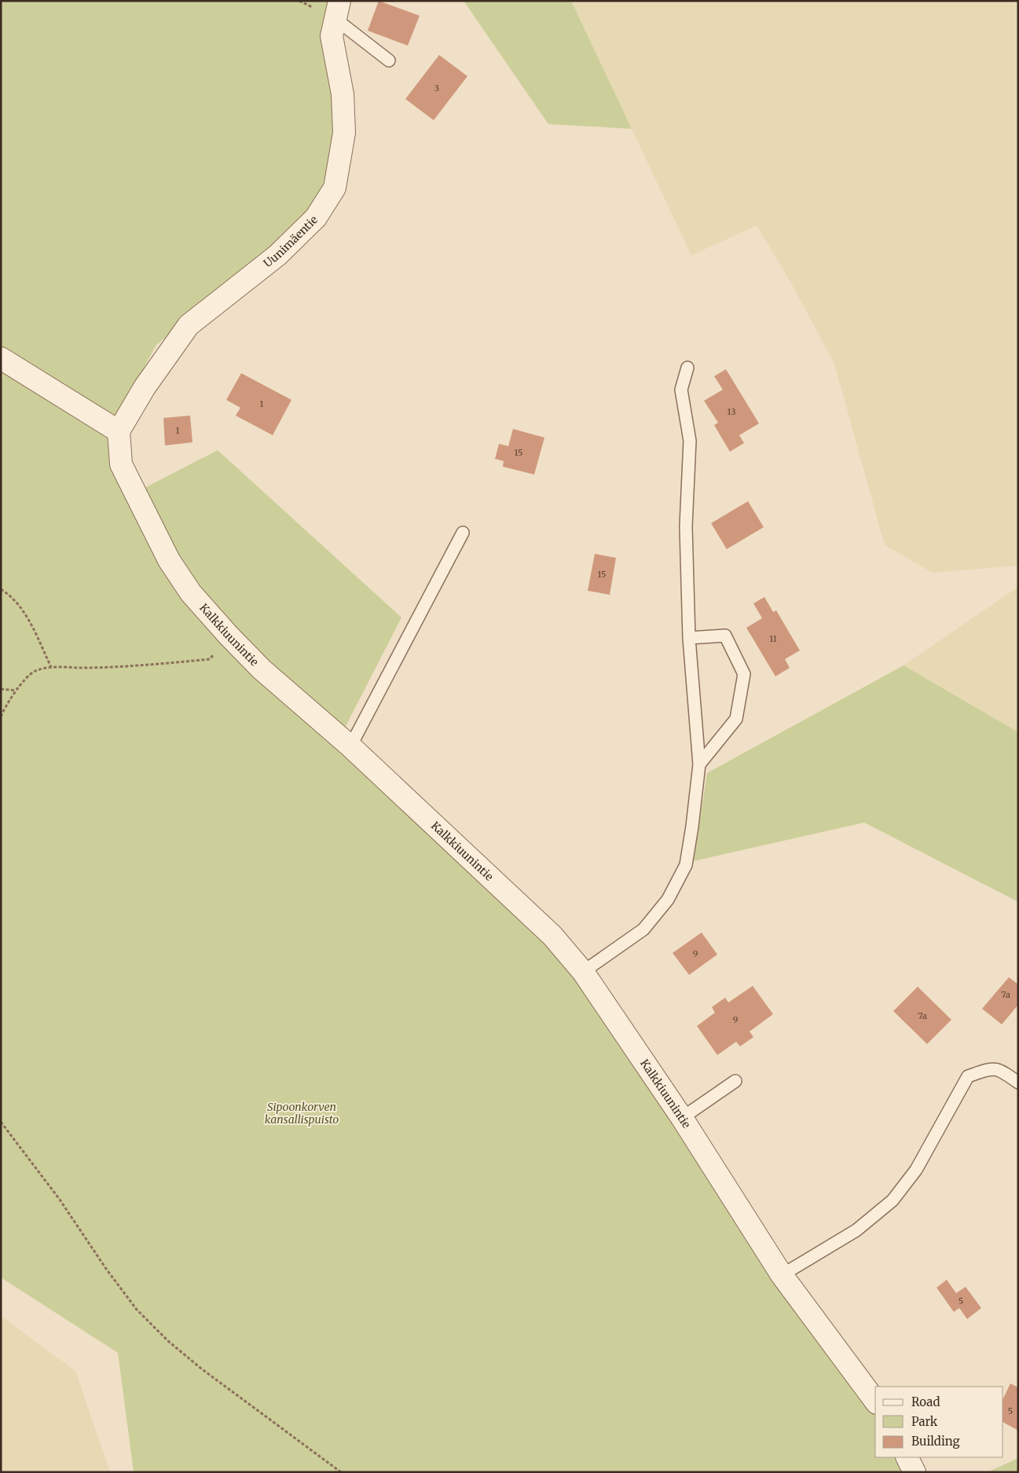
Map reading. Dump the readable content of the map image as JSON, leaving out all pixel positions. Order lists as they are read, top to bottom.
{
  "streets": {
    "street": ["Uunimäentie", "Kalkkiuunintie"]
  },
  "crossings": [
    ["Uunimäentie", "Kalkkiuunintie"]
  ],
  "parks": ["Sipoonkorven kansallispuisto"],
  "house_numbers": [
    "3",
    "1",
    "13",
    "1",
    "15",
    "15",
    "11",
    "9",
    "7a",
    "7a",
    "9",
    "5",
    "5"
  ],
  "legend": ["Road", "Park", "Building"]
}
